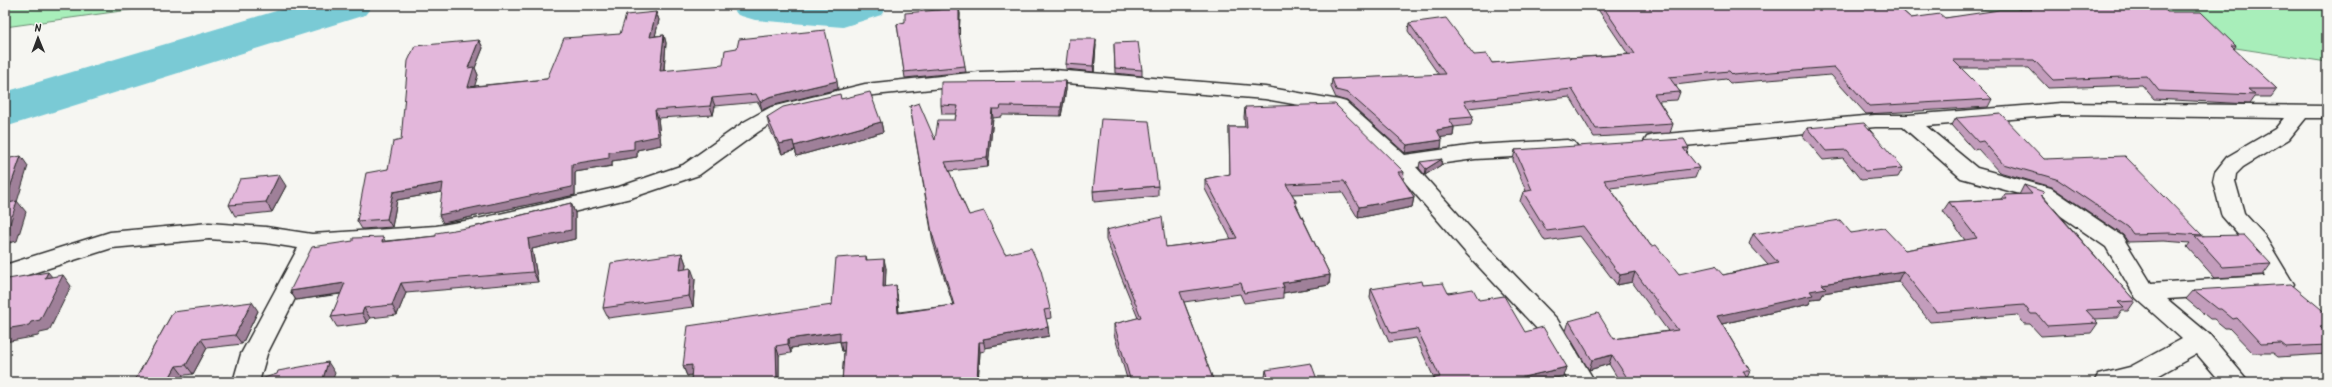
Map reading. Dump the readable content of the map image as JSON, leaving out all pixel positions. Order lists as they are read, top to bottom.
{
  "north": "top"
}
